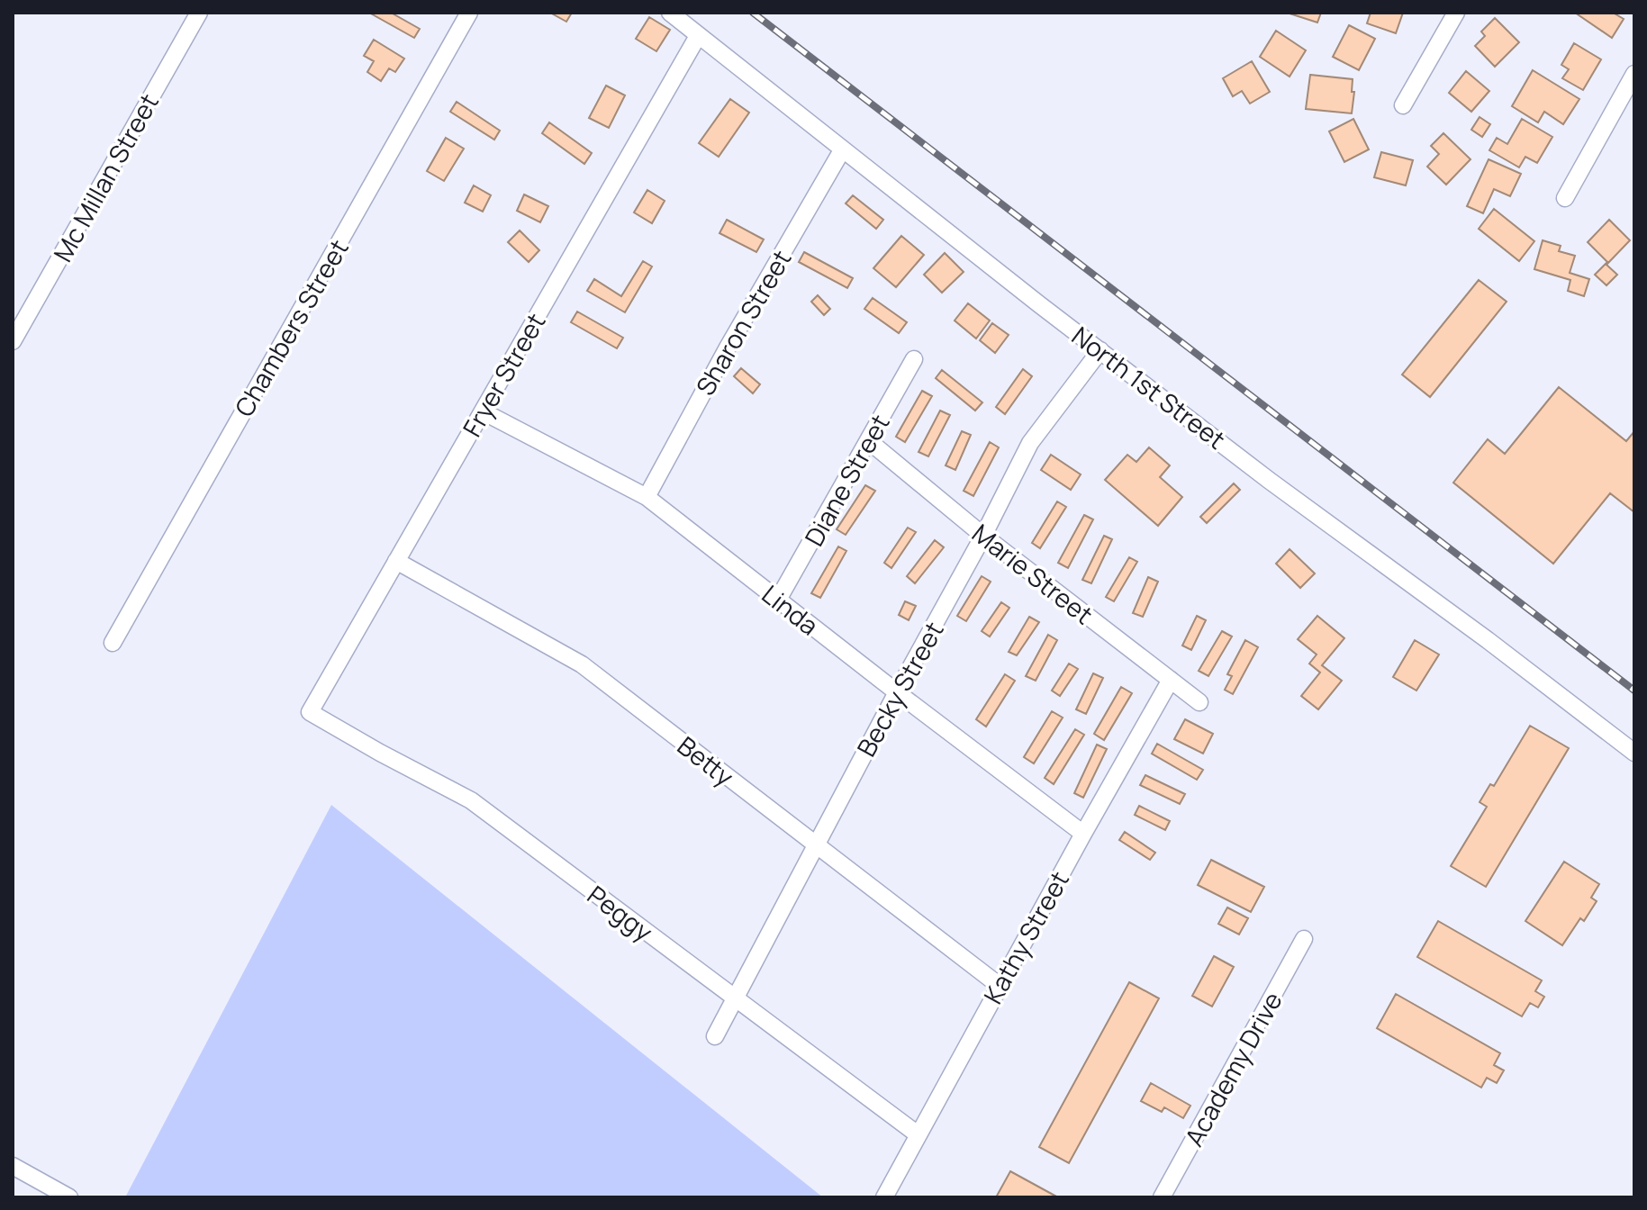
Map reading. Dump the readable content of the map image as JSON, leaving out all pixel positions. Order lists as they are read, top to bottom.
{
  "streets": {
    "street": [
      "Mc Millan Street",
      "Sharon Street",
      "Chambers Street",
      "Fryer Street",
      "North 1st Street",
      "Diane Street",
      "Marie Street",
      "Linda",
      "Becky Street",
      "Betty",
      "Peggy",
      "Kathy Street",
      "Academy Drive"
    ]
  },
  "crossings": [
    ["Sharon Street", "North 1st Street"],
    ["Sharon Street", "Linda"],
    ["Fryer Street", "North 1st Street"],
    ["Fryer Street", "Linda"],
    ["Fryer Street", "Betty"],
    ["Fryer Street", "Peggy"],
    ["North 1st Street", "Becky Street"],
    ["Diane Street", "Marie Street"],
    ["Diane Street", "Linda"],
    ["Marie Street", "Becky Street"],
    ["Marie Street", "Kathy Street"],
    ["Linda", "Becky Street"],
    ["Linda", "Kathy Street"],
    ["Becky Street", "Betty"],
    ["Becky Street", "Peggy"],
    ["Betty", "Kathy Street"],
    ["Peggy", "Kathy Street"]
  ]
}
